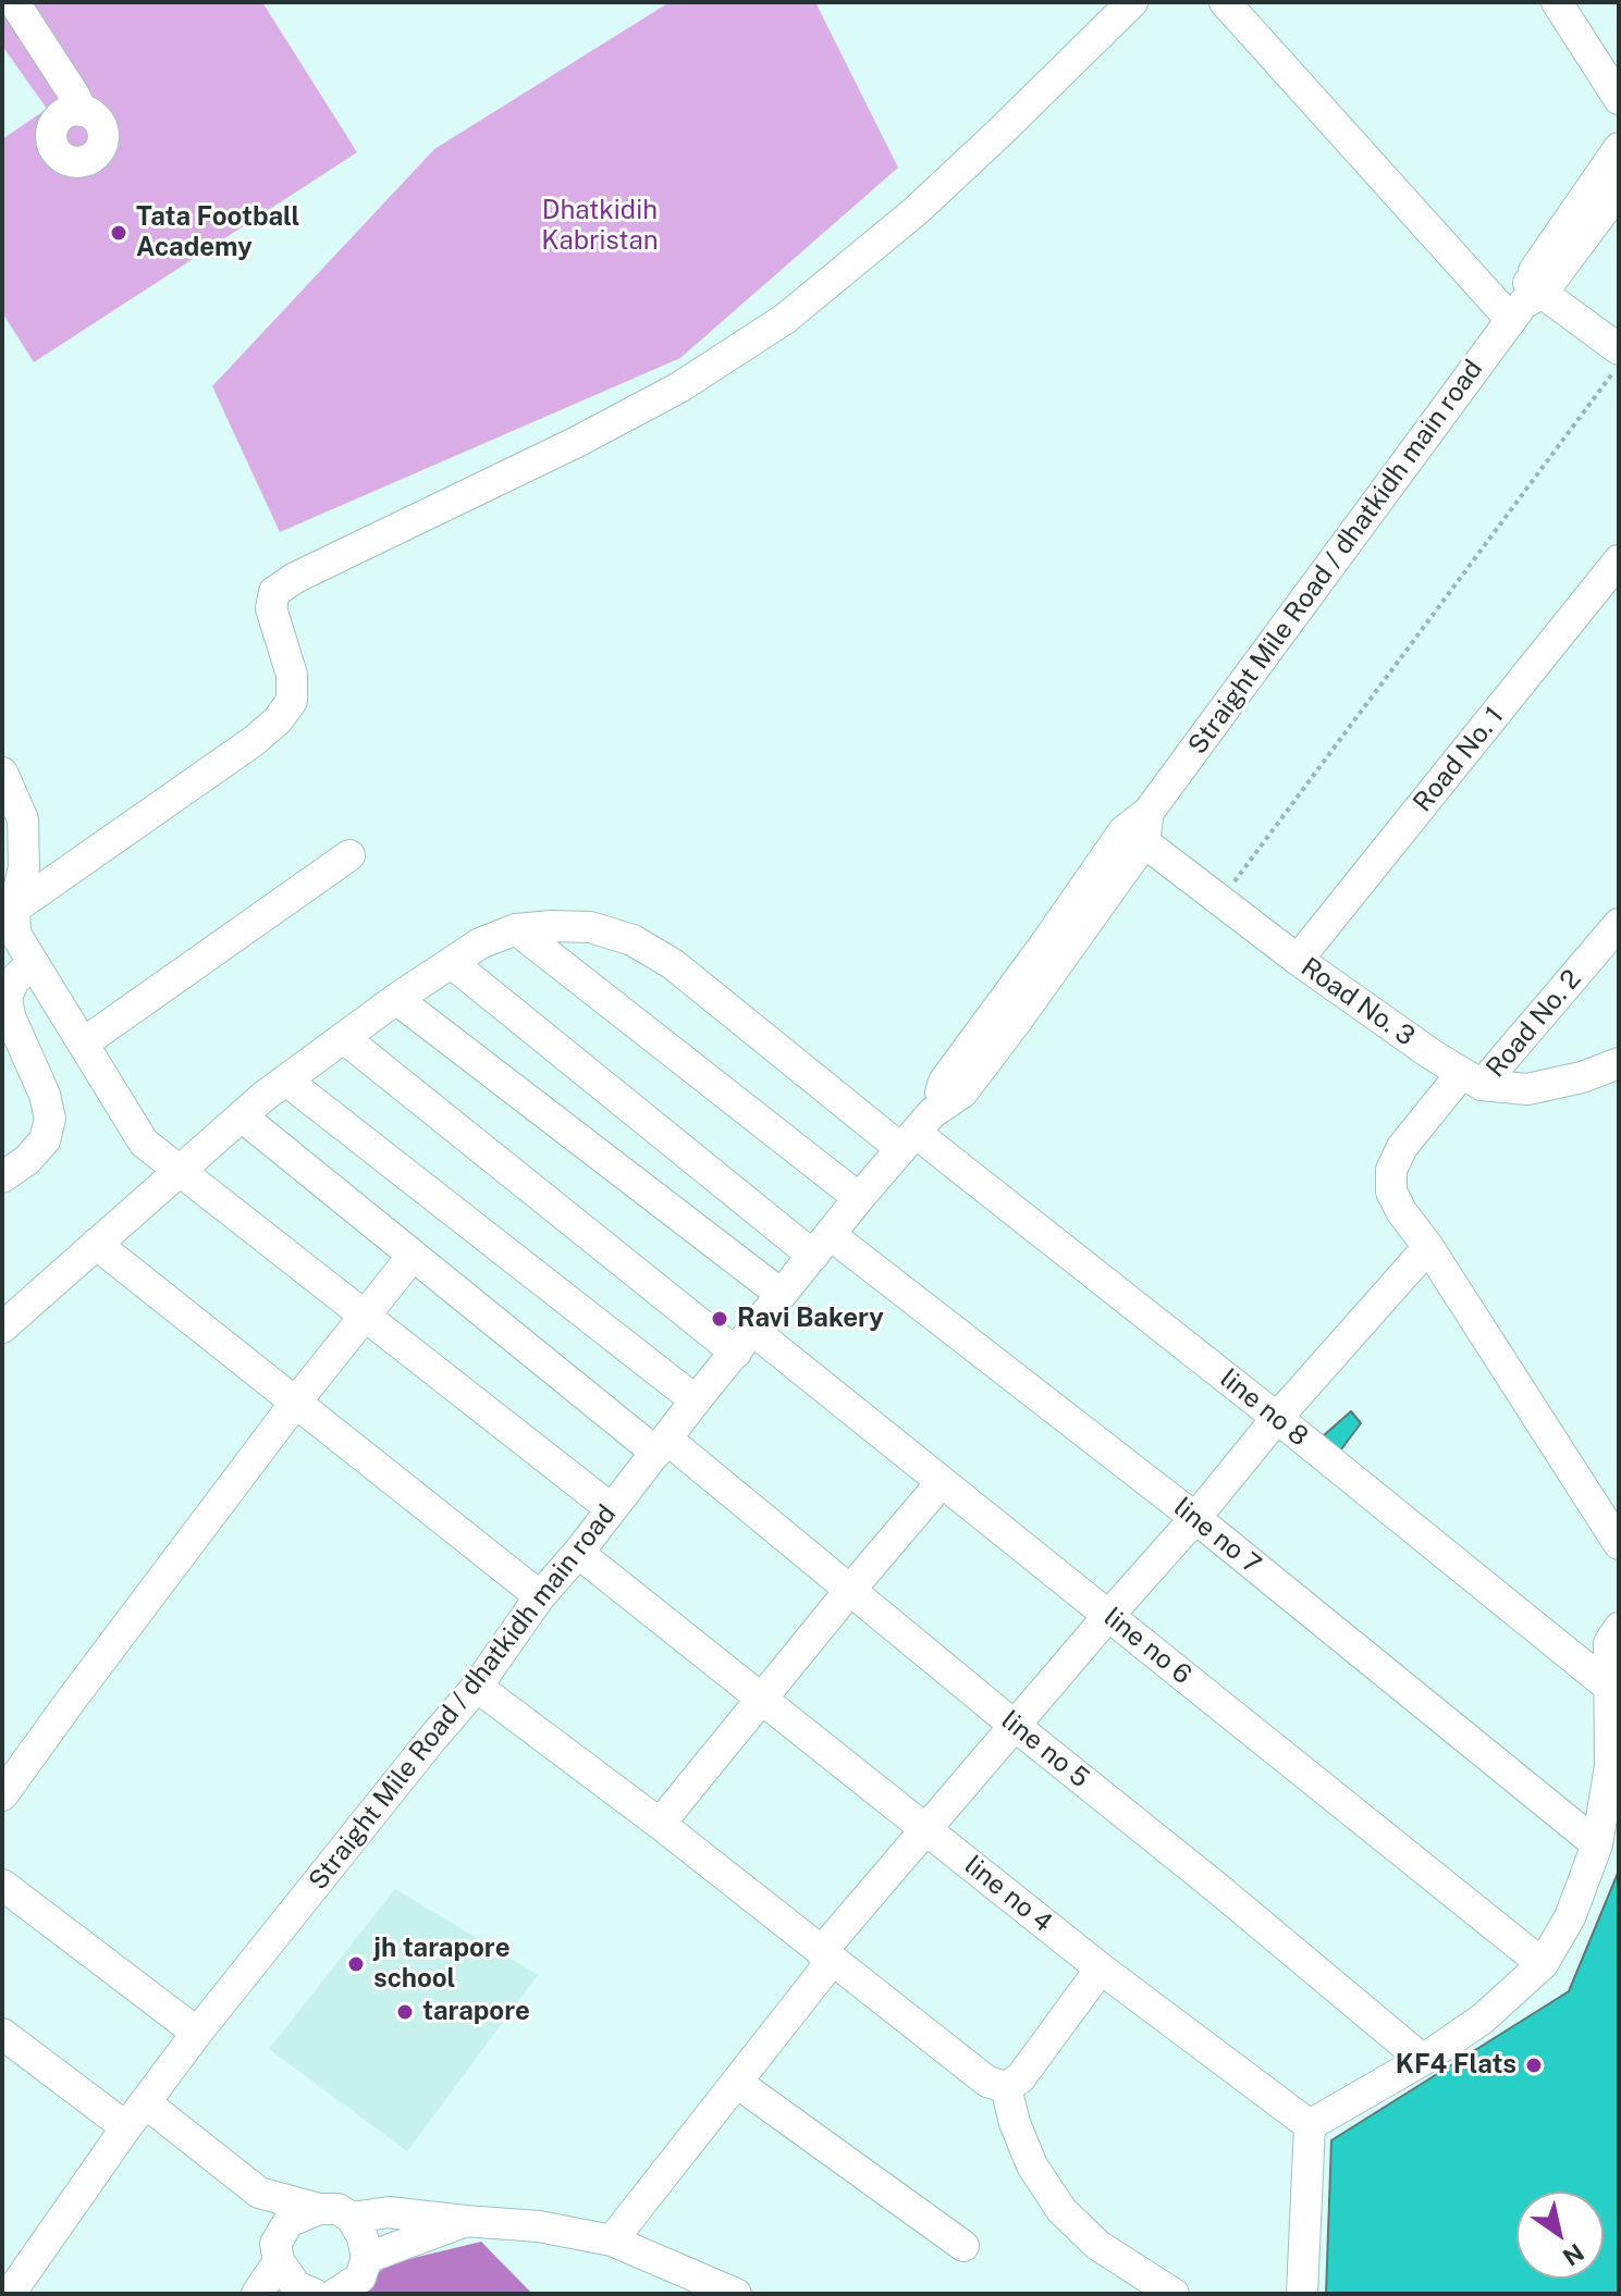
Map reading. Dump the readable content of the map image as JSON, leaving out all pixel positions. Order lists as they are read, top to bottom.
{
  "streets": {
    "street": [
      "Straight Mile Road / dhatkidh main road",
      "Road No. 1",
      "Road No. 3",
      "Road No. 2",
      "line no 8",
      "line no 7",
      "line no 6",
      "line no 5",
      "line no 4"
    ]
  },
  "crossings": [
    ["Straight Mile Road / dhatkidh main road", "Road No. 3"],
    ["Straight Mile Road / dhatkidh main road", "line no 8"],
    ["Straight Mile Road / dhatkidh main road", "line no 7"],
    ["Straight Mile Road / dhatkidh main road", "line no 6"],
    ["Straight Mile Road / dhatkidh main road", "line no 5"],
    ["Straight Mile Road / dhatkidh main road", "line no 4"],
    ["Road No. 1", "Road No. 3"],
    ["Road No. 3", "Road No. 2"],
    ["line no 8", "line no 7"],
    ["line no 8", "line no 6"],
    ["line no 8", "line no 5"]
  ],
  "parks": ["Dhatkidih Kabristan"],
  "places": [
    "Tata Football Academy",
    "Ravi Bakery",
    "jh tarapore school",
    "tarapore",
    "KF4 Flats"
  ],
  "north": "bottom right"
}
